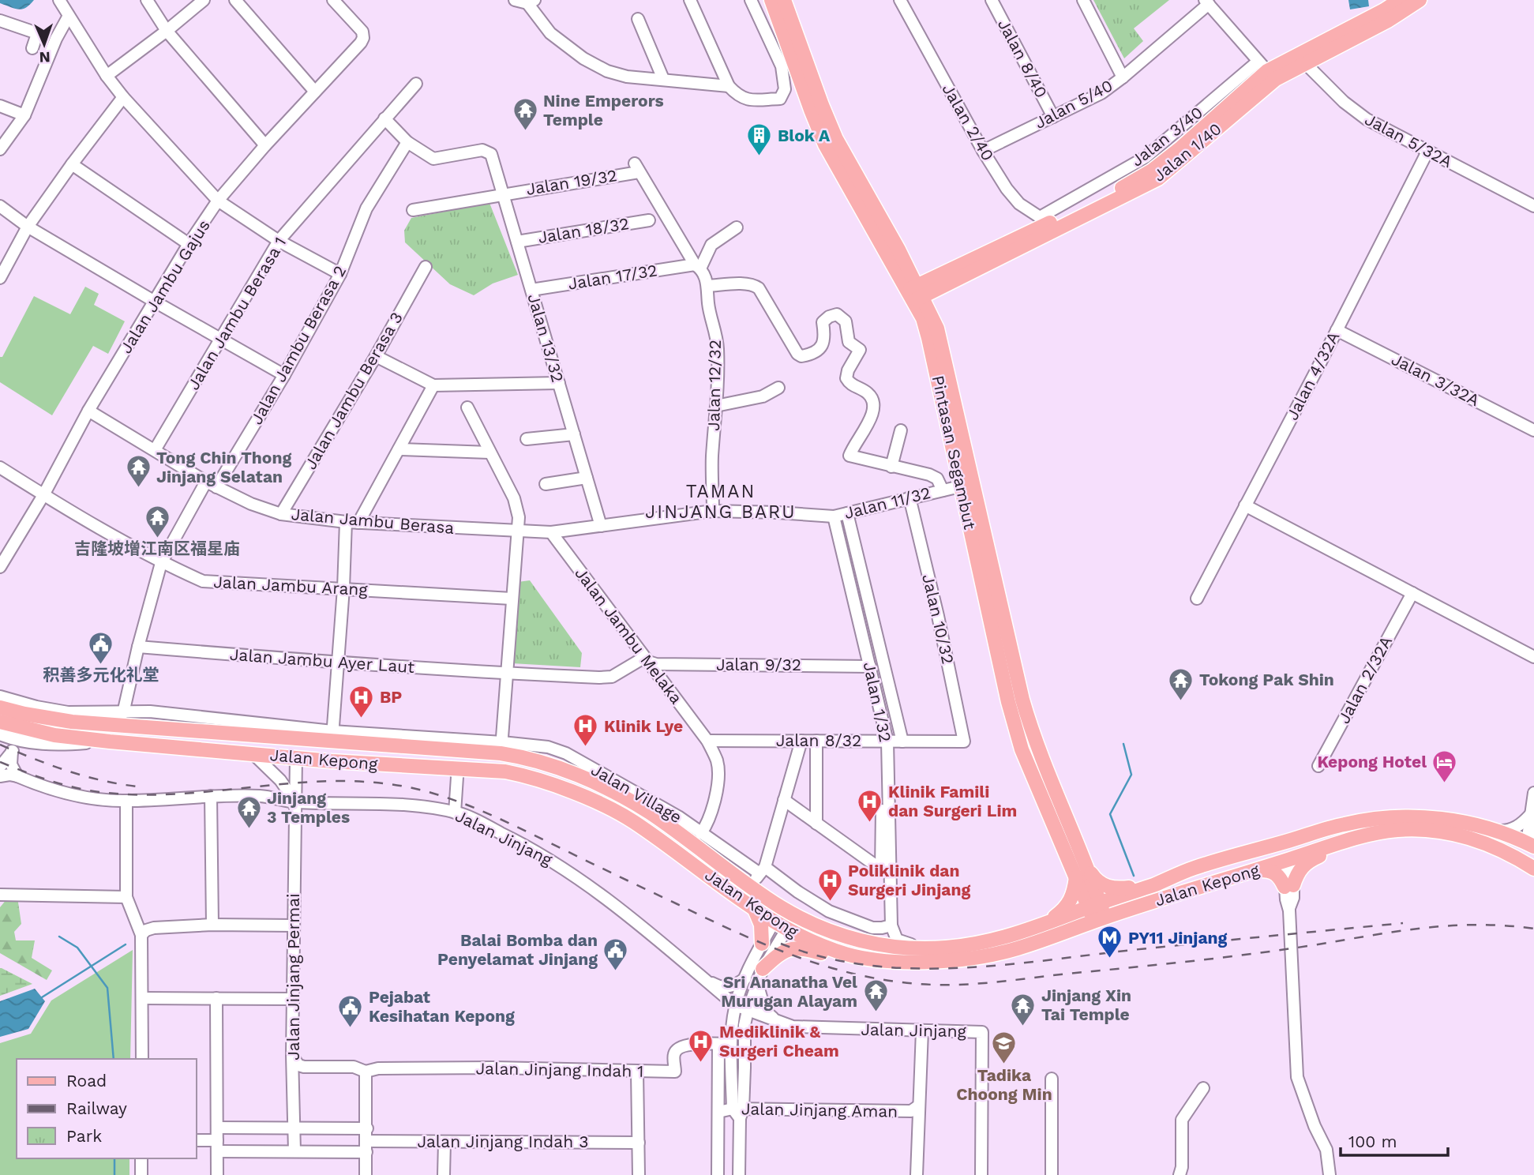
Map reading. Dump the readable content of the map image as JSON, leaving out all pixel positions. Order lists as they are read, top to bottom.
{
  "streets": {
    "main road": ["Jalan 1/40", "Pintasan Segambut", "Jalan Kepong"],
    "street": [
      "Jalan 8/40",
      "Jalan 5/40",
      "Jalan 2/40",
      "Jalan 3/40",
      "Jalan 5/32A",
      "Jalan 19/32",
      "Jalan 18/32",
      "Jalan 17/32",
      "Jalan Jambu Gajus",
      "Jalan Jambu Berasa 1",
      "Jalan 13/32",
      "Jalan Jambu Berasa 2",
      "Jalan 4/32A",
      "Jalan 3/32A",
      "Jalan 12/32",
      "Jalan Jambu Berasa 3",
      "Jalan 11/32",
      "Jalan Jambu Berasa",
      "Jalan Jambu Arang",
      "Jalan 10/32",
      "Jalan Jambu Melaka",
      "Jalan Jambu Ayer Laut",
      "Jalan 9/32",
      "Jalan 2/32A",
      "Jalan 1/32",
      "Jalan 8/32",
      "Jalan Village",
      "Jalan Jinjang",
      "Jalan Jinjang Permai",
      "Jalan Jinjang Indah 1",
      "Jalan Jinjang Aman",
      "Jalan Jinjang Indah 3"
    ]
  },
  "crossings": [
    ["Jalan 8/40", "Jalan 5/40"],
    ["Jalan 5/40", "Jalan 2/40"],
    ["Jalan 2/40", "Jalan 3/40"],
    ["Jalan 2/40", "Jalan 1/40"],
    ["Jalan 3/40", "Jalan 1/40"],
    ["Jalan 5/32A", "Jalan 1/40"],
    ["Jalan 5/32A", "Jalan 4/32A"],
    ["Jalan 1/40", "Pintasan Segambut"],
    ["Jalan 19/32", "Jalan 13/32"],
    ["Jalan 19/32", "Jalan 12/32"],
    ["Jalan 18/32", "Jalan 13/32"],
    ["Jalan 17/32", "Jalan 13/32"],
    ["Jalan 17/32", "Jalan 12/32"],
    ["Jalan Jambu Gajus", "Jalan Jambu Berasa"],
    ["Jalan Jambu Gajus", "Jalan Jambu Arang"],
    ["Jalan Jambu Berasa 1", "Jalan Jambu Berasa"],
    ["Jalan 13/32", "Jalan Jambu Berasa 2"],
    ["Jalan 13/32", "Jalan 11/32"],
    ["Jalan Jambu Berasa 2", "Jalan Jambu Berasa"],
    ["Jalan Jambu Berasa 2", "Jalan Jambu Arang"],
    ["Jalan Jambu Berasa 2", "Jalan Jambu Ayer Laut"],
    ["Jalan Jambu Berasa 2", "Jalan Kepong"],
    ["Jalan 4/32A", "Jalan 3/32A"],
    ["Jalan 12/32", "Jalan 11/32"],
    ["Jalan Jambu Berasa 3", "Jalan Jambu Berasa"],
    ["Pintasan Segambut", "Jalan 11/32"],
    ["Pintasan Segambut", "Jalan Kepong"],
    ["Jalan 11/32", "Jalan Jambu Berasa"],
    ["Jalan 11/32", "Jalan 10/32"],
    ["Jalan 11/32", "Jalan Jambu Melaka"],
    ["Jalan 11/32", "Jalan 1/32"],
    ["Jalan Jambu Berasa", "Jalan Jambu Melaka"],
    ["Jalan 10/32", "Jalan 8/32"],
    ["Jalan Jambu Melaka", "Jalan Jambu Ayer Laut"],
    ["Jalan Jambu Melaka", "Jalan 9/32"],
    ["Jalan Jambu Melaka", "Jalan 8/32"],
    ["Jalan Jambu Melaka", "Jalan Village"],
    ["Jalan Jambu Ayer Laut", "Jalan 9/32"],
    ["Jalan 9/32", "Jalan 1/32"],
    ["Jalan 1/32", "Jalan 8/32"],
    ["Jalan 1/32", "Jalan Village"],
    ["Jalan Kepong", "Jalan Village"],
    ["Jalan Kepong", "Jalan Jinjang Permai"],
    ["Jalan Jinjang", "Jalan Jinjang Permai"],
    ["Jalan Jinjang Permai", "Jalan Jinjang Indah 1"],
    ["Jalan Jinjang Permai", "Jalan Jinjang Indah 3"]
  ],
  "districts": ["TAMAN JINJANG BARU"],
  "places": {
    "temple": [
      "Nine Emperors Temple",
      "Tong Chin Thong Jinjang Selatan",
      "吉隆坡增江南区福星庙",
      "Tokong Pak Shin",
      "Jinjang 3 Temples",
      "Sri Ananatha Vel Murugan Alayam",
      "Jinjang Xin Tai Temple"
    ],
    "building": ["Blok A"],
    "public building": ["积善多元化礼堂", "Balai Bomba dan Penyelamat Jinjang", "Pejabat Kesihatan Kepong"],
    "hospital": [
      "BP",
      "Klinik Lye",
      "Klinik Famili dan Surgeri Lim",
      "Poliklinik dan Surgeri Jinjang",
      "Mediklinik & Surgeri Cheam"
    ],
    "hotel": ["Kepong Hotel"],
    "metro station": ["PY11 Jinjang"],
    "school or university": ["Tadika Choong Min"]
  },
  "legend": ["Road", "Railway", "Park"],
  "scale_bar": "100 m",
  "north": "bottom"
}
